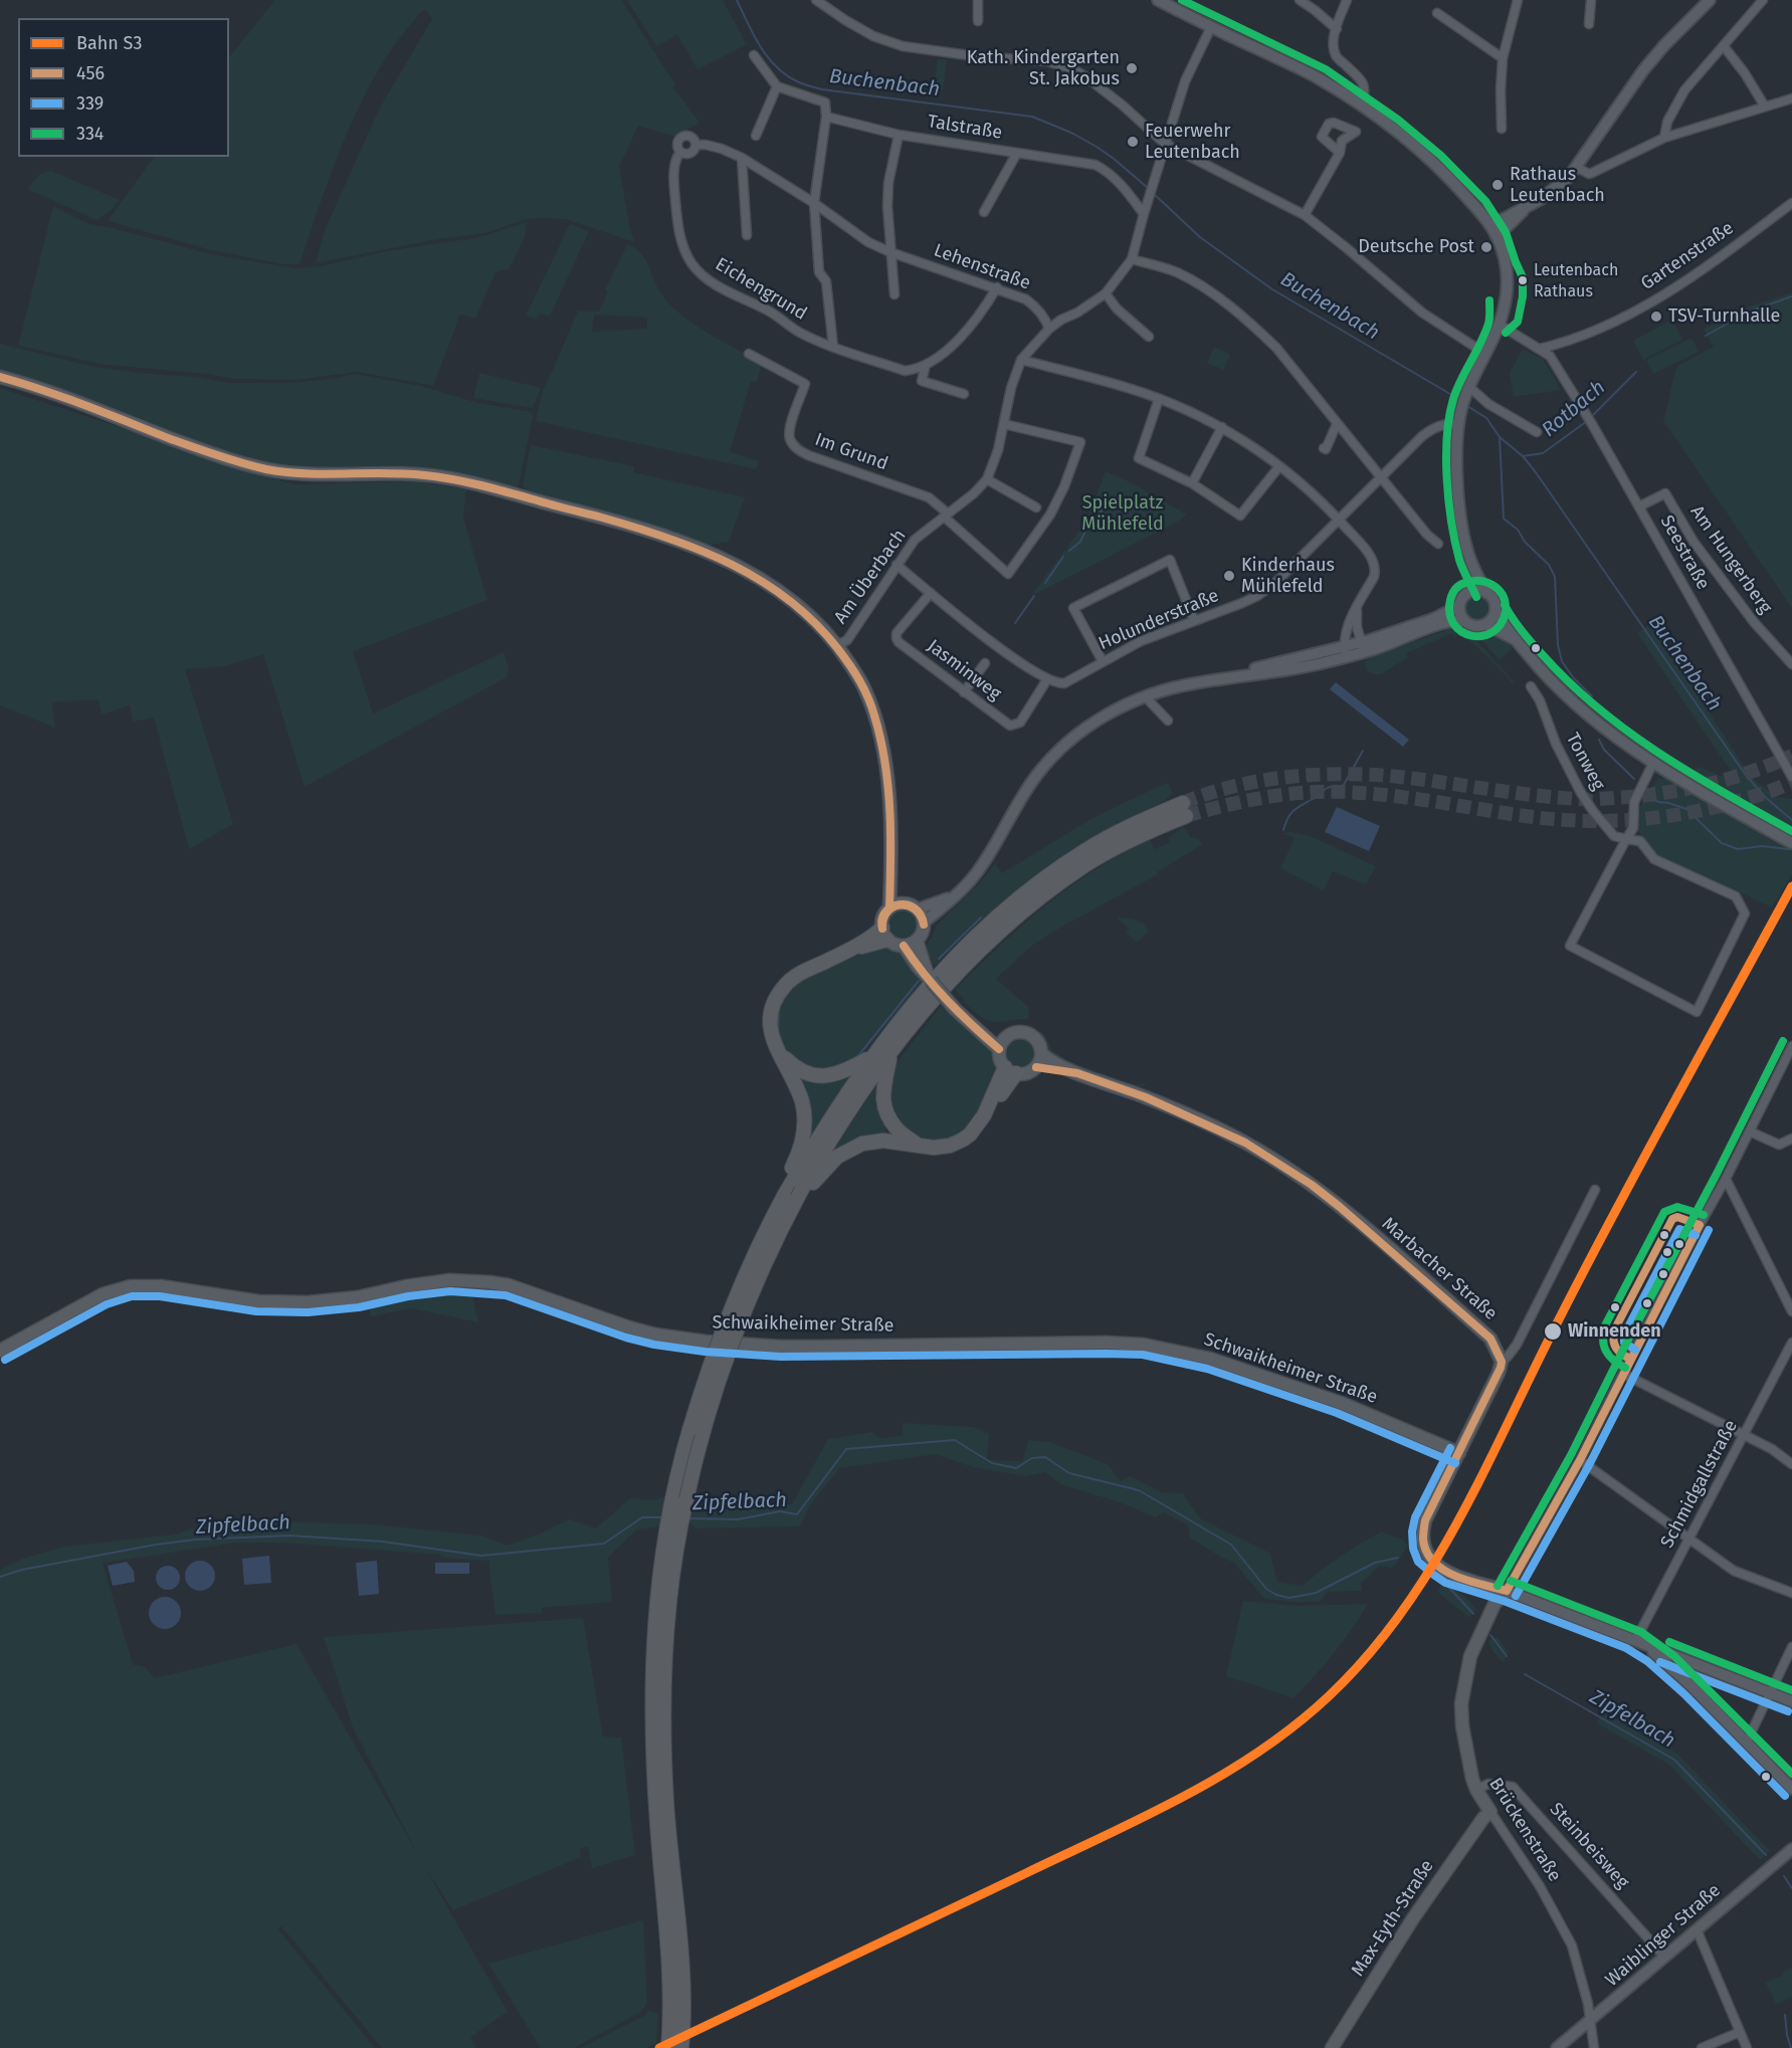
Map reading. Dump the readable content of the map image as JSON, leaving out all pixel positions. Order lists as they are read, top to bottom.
{
  "streets": {
    "main road": [
      "Marbacher Straße",
      "Schwaikheimer Straße",
      "Brückenstraße",
      "Max-Eyth-Straße"
    ],
    "street": [
      "Talstraße",
      "Gartenstraße",
      "Lehenstraße",
      "Eichengrund",
      "Im Grund",
      "Seestraße",
      "Am Hungerberg",
      "Am Überbach",
      "Holunderstraße",
      "Jasminweg",
      "Tonweg",
      "Schmidgallstraße",
      "Steinbeisweg",
      "Waiblinger Straße"
    ]
  },
  "crossings": [
    ["Talstraße", "Am Überbach"],
    ["Gartenstraße", "Seestraße"],
    ["Lehenstraße", "Eichengrund"],
    ["Lehenstraße", "Am Überbach"],
    ["Im Grund", "Am Überbach"],
    ["Seestraße", "Am Hungerberg"],
    ["Holunderstraße", "Jasminweg"],
    ["Brückenstraße", "Steinbeisweg"],
    ["Brückenstraße", "Max-Eyth-Straße"],
    ["Brückenstraße", "Waiblinger Straße"],
    ["Steinbeisweg", "Waiblinger Straße"]
  ],
  "water": ["Buchenbach", "Rotbach", "Zipfelbach"],
  "parks": ["Spielplatz Mühlefeld"],
  "places": [
    "Kath. Kindergarten St. Jakobus",
    "Feuerwehr Leutenbach",
    "Rathaus Leutenbach",
    "Deutsche Post",
    "Leutenbach Rathaus",
    "TSV-Turnhalle",
    "Kinderhaus Mühlefeld",
    "Winnenden"
  ],
  "lines": [
    "transit line 334",
    "transit line 456",
    "rail line S3",
    "transit line 339"
  ],
  "legend": [
    "Bahn S3",
    "456",
    "339",
    "334"
  ]
}
